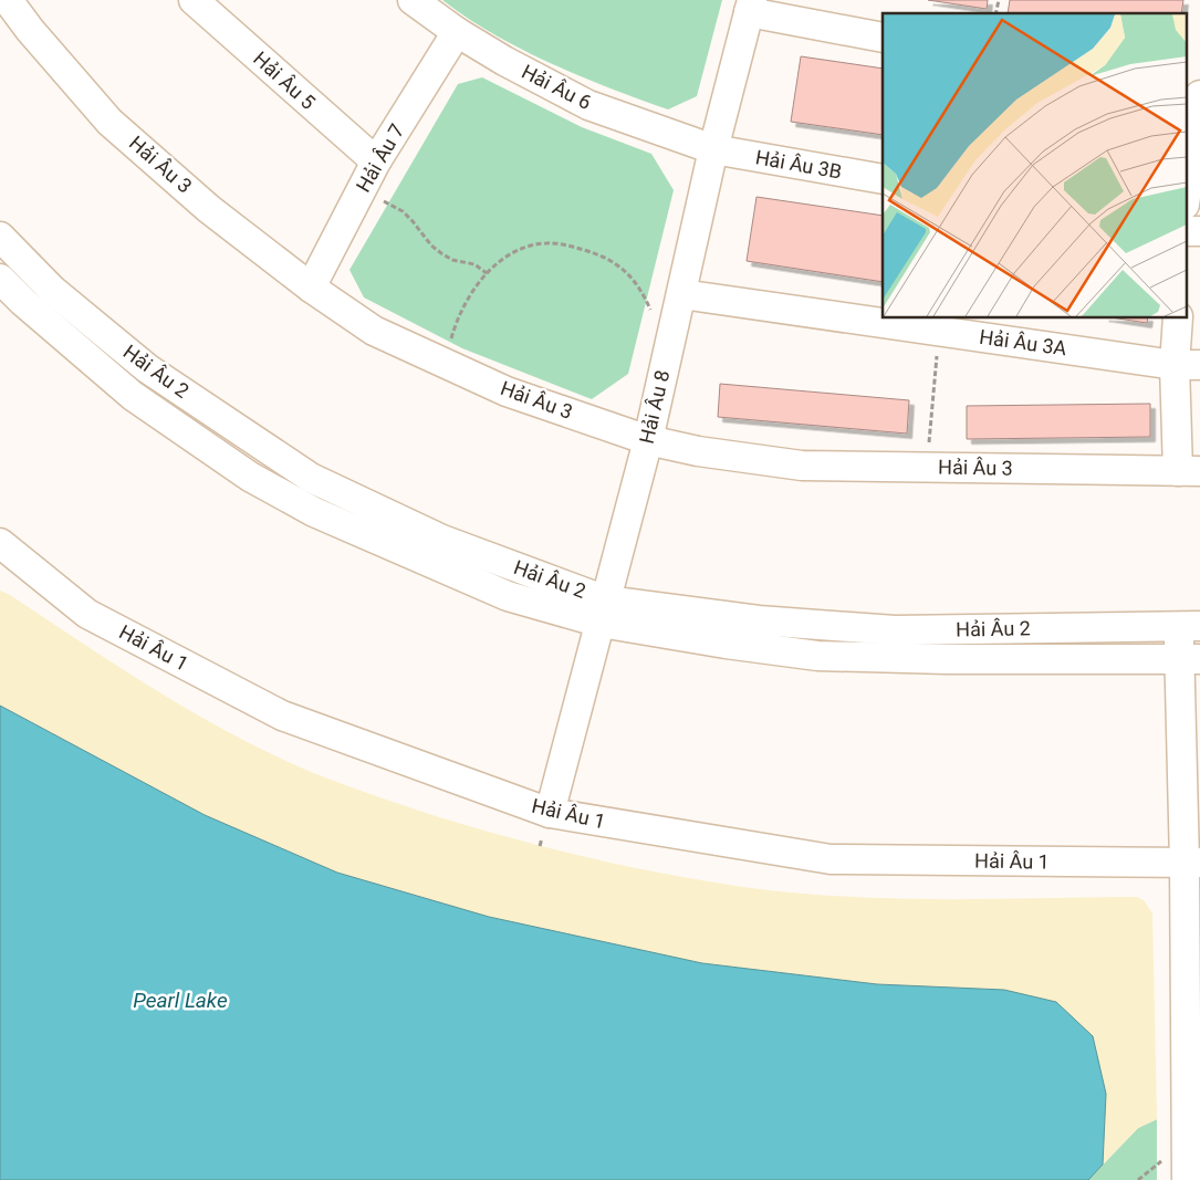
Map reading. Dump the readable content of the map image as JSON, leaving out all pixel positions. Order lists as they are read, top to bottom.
{
  "streets": {
    "street": [
      "Hải Âu 5",
      "Hải Âu 6",
      "Hải Âu 7",
      "Hải Âu 3",
      "Hải Âu 3B",
      "Hải Âu 3A",
      "Hải Âu 2",
      "Hải Âu 8",
      "Hải Âu 1"
    ]
  },
  "crossings": [
    ["Hải Âu 5", "Hải Âu 7"],
    ["Hải Âu 6", "Hải Âu 7"],
    ["Hải Âu 6", "Hải Âu 3B"],
    ["Hải Âu 6", "Hải Âu 8"],
    ["Hải Âu 7", "Hải Âu 3"],
    ["Hải Âu 3", "Hải Âu 8"],
    ["Hải Âu 3B", "Hải Âu 8"],
    ["Hải Âu 3A", "Hải Âu 8"],
    ["Hải Âu 2", "Hải Âu 8"],
    ["Hải Âu 8", "Hải Âu 1"]
  ],
  "water": ["Pearl Lake"]
}
